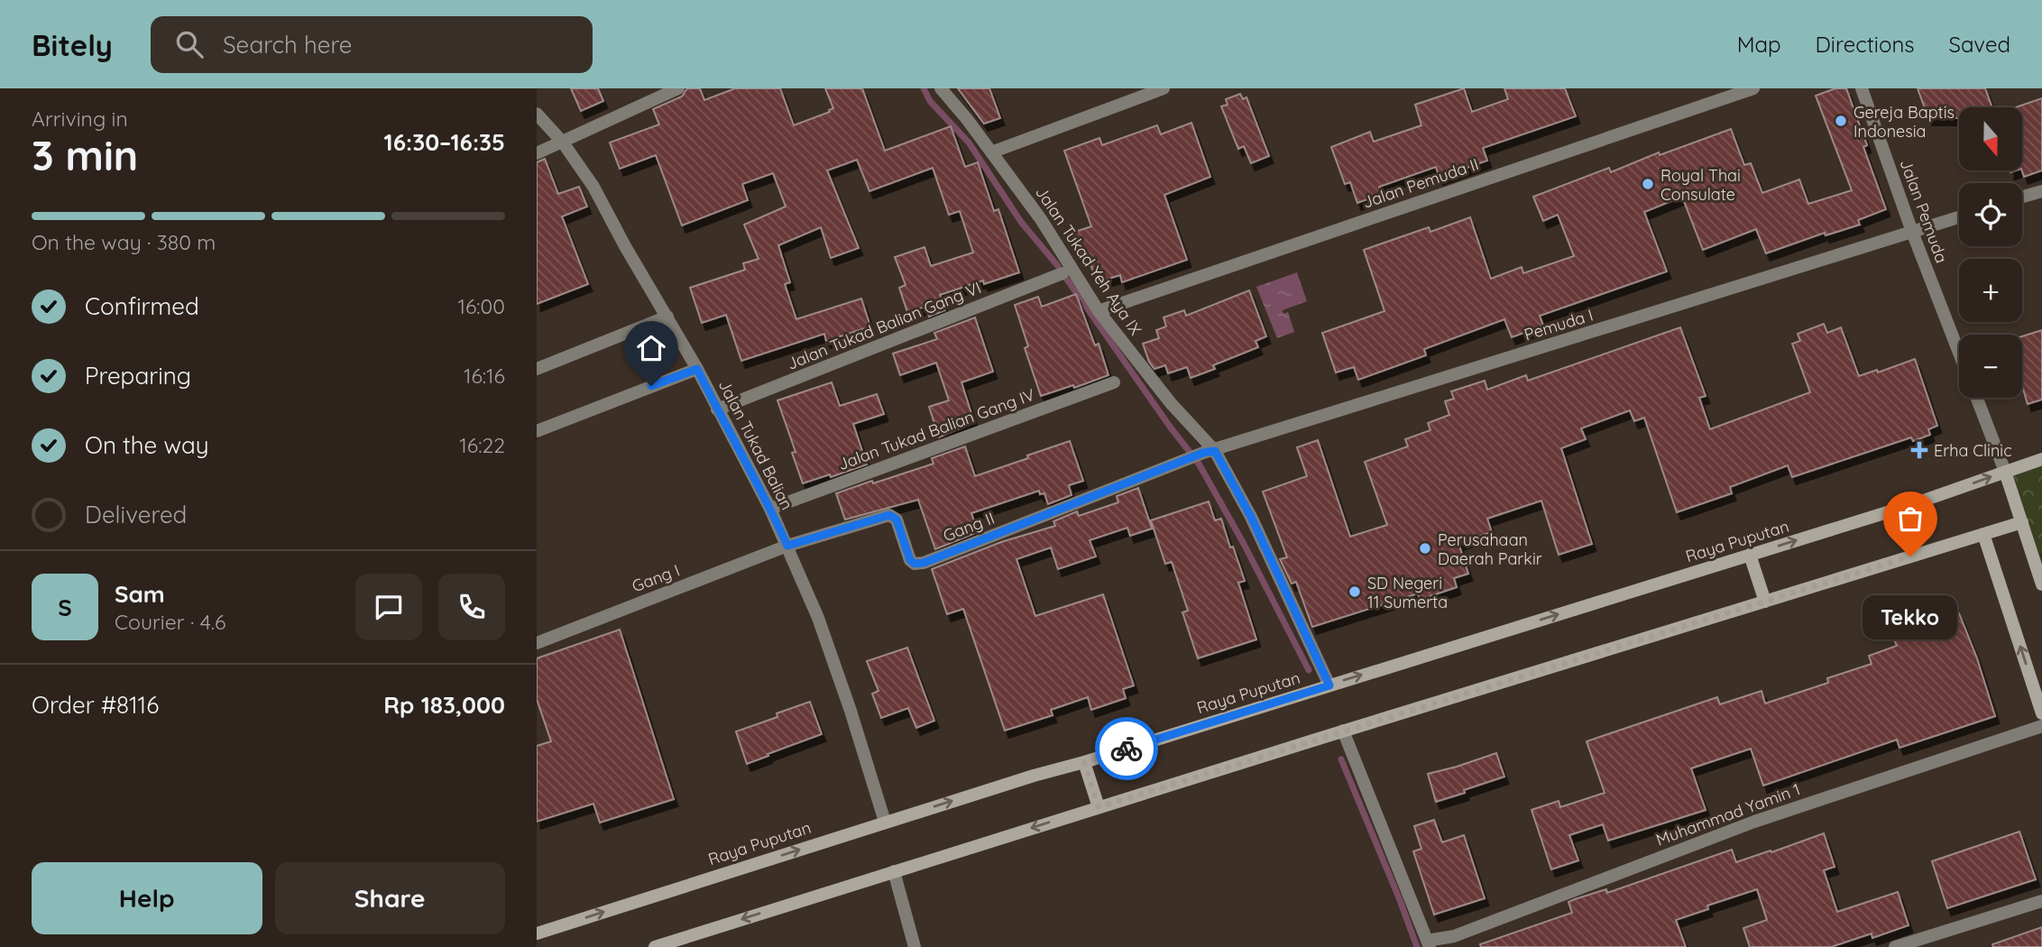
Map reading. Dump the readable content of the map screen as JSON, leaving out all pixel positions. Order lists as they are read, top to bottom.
{
  "streets": {
    "main road": ["Raya Puputan"],
    "street": [
      "Jalan Pemuda II",
      "Jalan Pemuda",
      "Jalan Tukad Yeh Aya IX",
      "Pemuda I",
      "Jalan Tukad Balian Gang VI",
      "Jalan Tukad Balian Gang IV",
      "Jalan Tukad Balian",
      "Gang II",
      "Gang I",
      "Muhammad Yamin 1"
    ]
  },
  "crossings": [
    ["Jalan Pemuda II", "Jalan Tukad Yeh Aya IX"],
    ["Jalan Pemuda", "Pemuda I"],
    ["Jalan Tukad Yeh Aya IX", "Pemuda I"],
    ["Jalan Tukad Yeh Aya IX", "Gang II"],
    ["Jalan Tukad Yeh Aya IX", "Raya Puputan"],
    ["Pemuda I", "Gang II"],
    ["Jalan Tukad Balian Gang VI", "Jalan Tukad Balian"],
    ["Jalan Tukad Balian Gang IV", "Jalan Tukad Balian"],
    ["Jalan Tukad Balian", "Gang II"],
    ["Jalan Tukad Balian", "Raya Puputan"],
    ["Jalan Tukad Balian", "Gang I"],
    ["Gang II", "Gang I"]
  ],
  "places": {
    "other": [
      "Gereja Baptis Indonesia",
      "Royal Thai Consulate",
      "Perusahaan Daerah Parkir",
      "Tekko",
      "SD Negeri 11 Sumerta"
    ],
    "health": ["Erha Clinic"]
  },
  "north": "bottom",
  "page": {
    "header": "Bitely",
    "search": "Search here",
    "nav": ["Map", "Directions", "Saved"],
    "heading": ["3 min", "Arriving in", "16:30–16:35"],
    "panel": [
      "Sam",
      "Courier · 4.6",
      "Order #8116",
      "Rp 183,000"
    ],
    "map_buttons": ["+", "−"],
    "bar": "On the way · 380 m",
    "list": [
      ["Confirmed", "16:00"],
      ["Preparing", "16:16"],
      ["On the way", "16:22"],
      "Delivered"
    ],
    "round": "S",
    "bubble": "Tekko",
    "buttons": ["Help", "Share"]
  }
}
